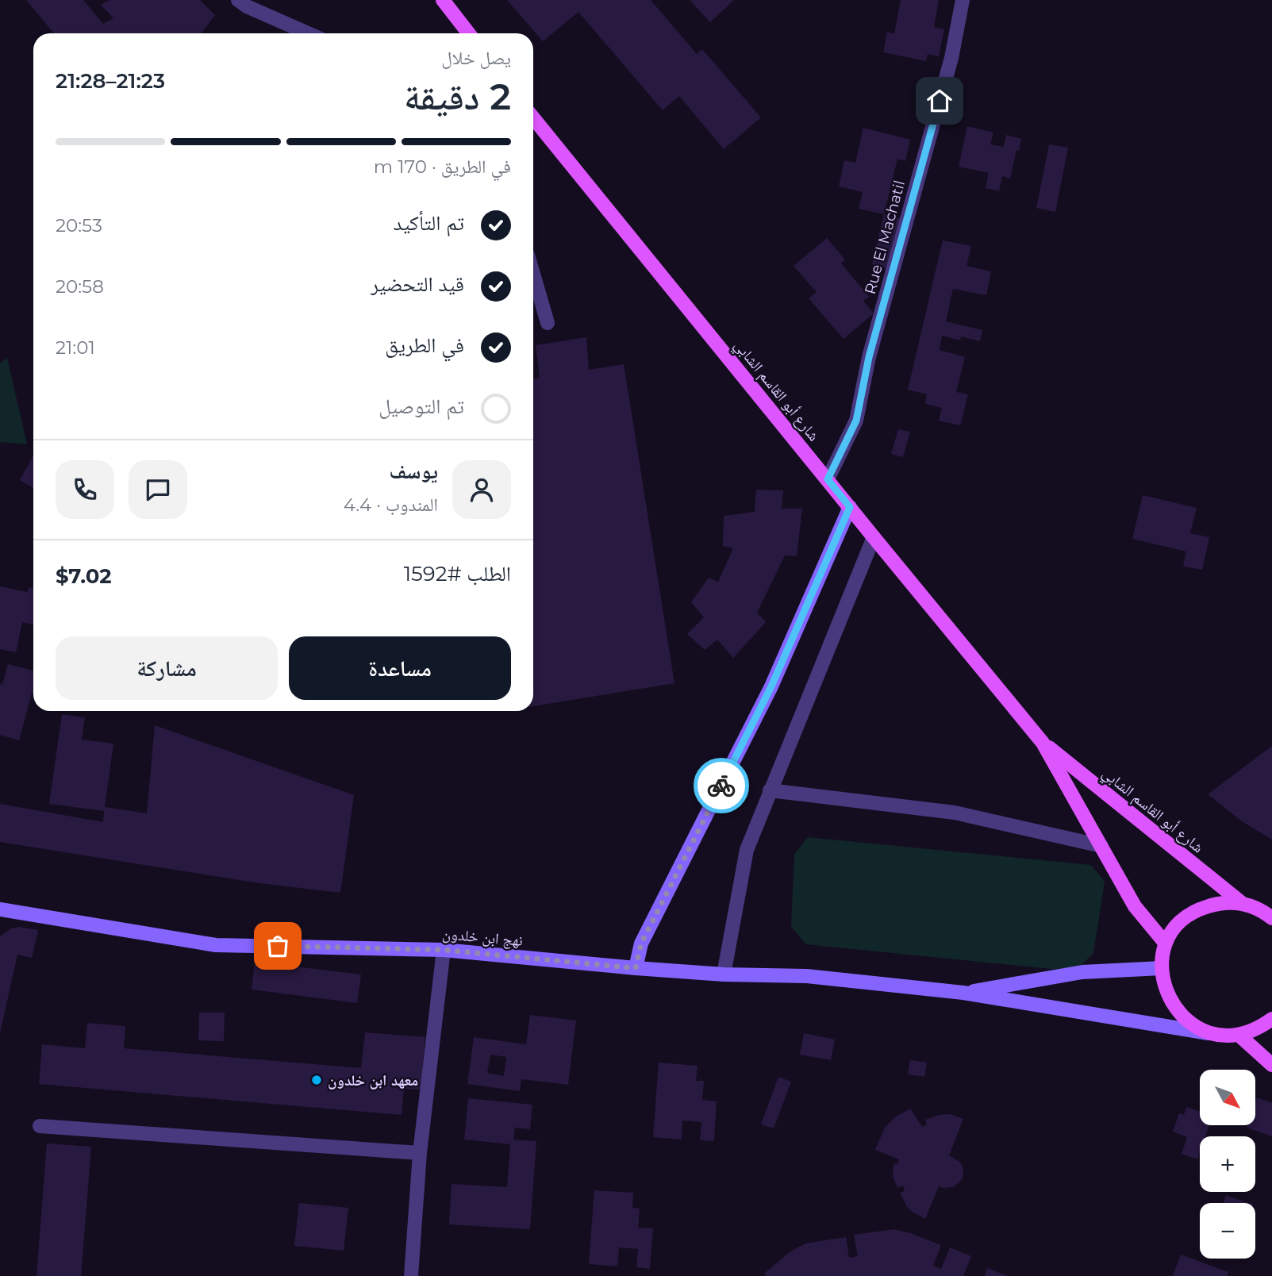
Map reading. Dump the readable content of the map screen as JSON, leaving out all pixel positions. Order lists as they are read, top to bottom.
{
  "streets": {
    "main road": ["شارع أبو القاسم الشابي"],
    "street": ["Rue El Machatil", "نهج ابن خلدون"]
  },
  "crossings": [
    ["Rue El Machatil", "شارع أبو القاسم الشابي"]
  ],
  "places": ["معهد ابن خلدون"],
  "north": "bottom right",
  "page": {
    "heading": ["2 دقيقة", "يصل خلال", "21:23–21:28"],
    "panel": [
      "يوسف",
      "المندوب · 4.4",
      "الطلب #1592",
      "$7.02"
    ],
    "bar": "في الطريق · 170 m",
    "list": [
      ["تم التأكيد", "20:53"],
      ["قيد التحضير", "20:58"],
      ["في الطريق", "21:01"],
      "تم التوصيل"
    ],
    "buttons": ["مساعدة", "مشاركة"],
    "map_buttons": ["+", "−"]
  }
}
